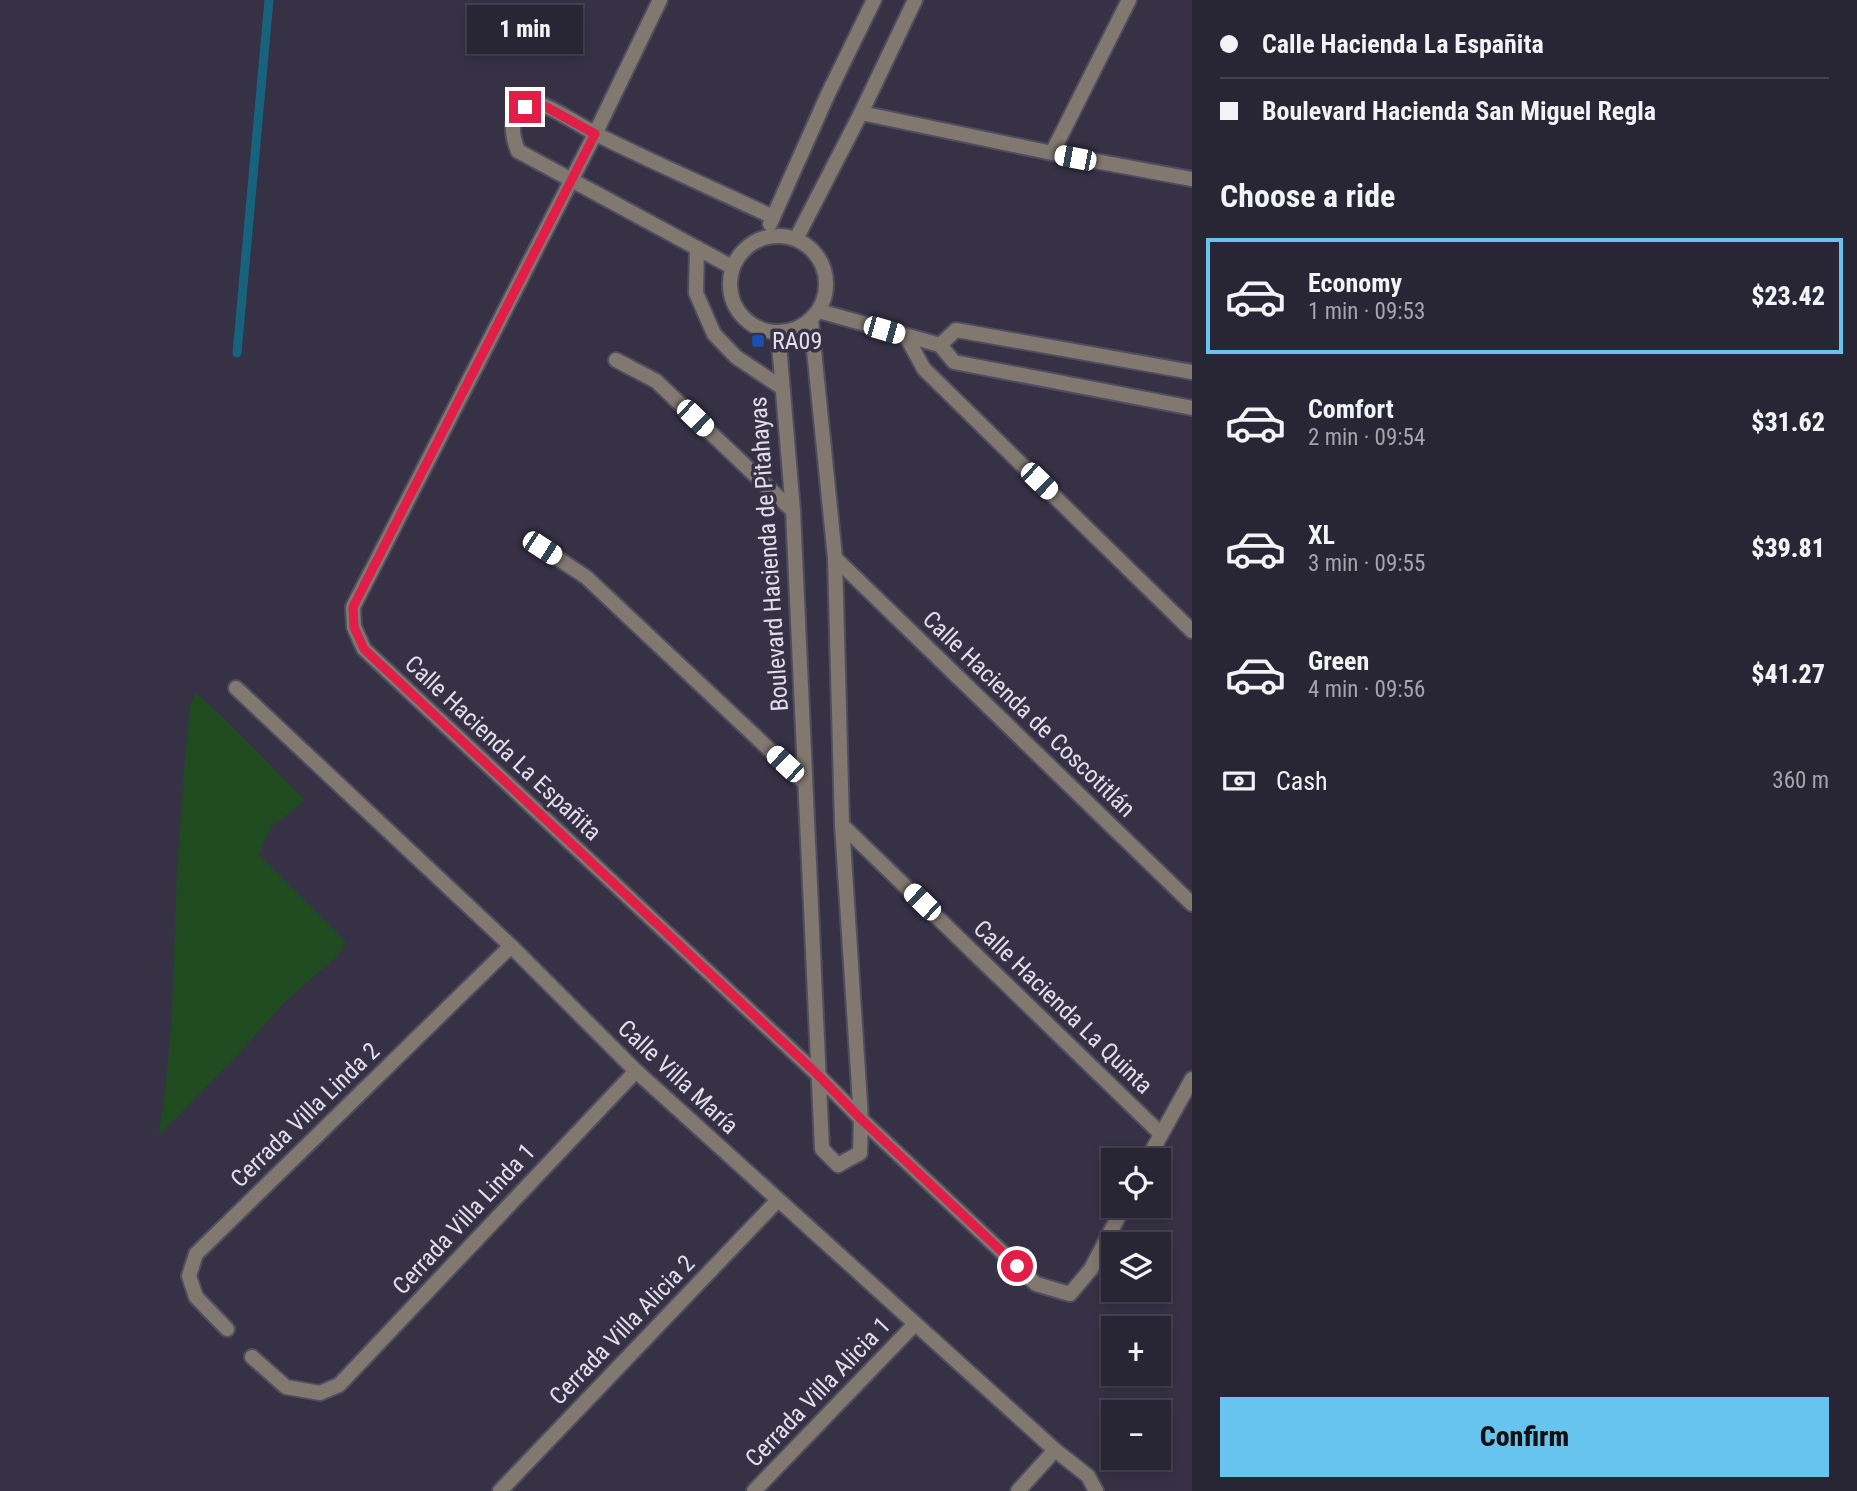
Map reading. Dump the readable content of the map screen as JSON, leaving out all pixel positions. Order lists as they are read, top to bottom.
{
  "streets": {
    "street": [
      "Boulevard Hacienda de Pitahayas",
      "Calle Hacienda de Coscotitlán",
      "Calle Hacienda La Españita",
      "Calle Hacienda La Quinta",
      "Calle Villa María",
      "Cerrada Villa Linda 2",
      "Cerrada Villa Linda 1",
      "Cerrada Villa Alicia 2",
      "Cerrada Villa Alicia 1"
    ]
  },
  "crossings": [
    ["Boulevard Hacienda de Pitahayas", "Calle Hacienda de Coscotitlán"],
    ["Boulevard Hacienda de Pitahayas", "Calle Hacienda La Españita"],
    ["Boulevard Hacienda de Pitahayas", "Calle Hacienda La Quinta"],
    ["Calle Villa María", "Cerrada Villa Linda 2"],
    ["Calle Villa María", "Cerrada Villa Linda 1"],
    ["Calle Villa María", "Cerrada Villa Alicia 2"],
    ["Calle Villa María", "Cerrada Villa Alicia 1"]
  ],
  "places": {
    "transit": ["RA09"]
  },
  "page": {
    "banner": ["Calle Hacienda La Españita", "Boulevard Hacienda San Miguel Regla"],
    "bubble": "1 min",
    "heading": "Choose a ride",
    "list": [
      {
        "name": "Economy",
        "note": "1 min · 09:53",
        "value": "$23.42"
      },
      {
        "name": "Comfort",
        "note": "2 min · 09:54",
        "value": "$31.62"
      },
      {
        "name": "XL",
        "note": "3 min · 09:55",
        "value": "$39.81"
      },
      {
        "name": "Green",
        "note": "4 min · 09:56",
        "value": "$41.27"
      }
    ],
    "pay": ["Cash", "360 m"],
    "map_buttons": ["+", "−"],
    "buttons": "Confirm"
  }
}
